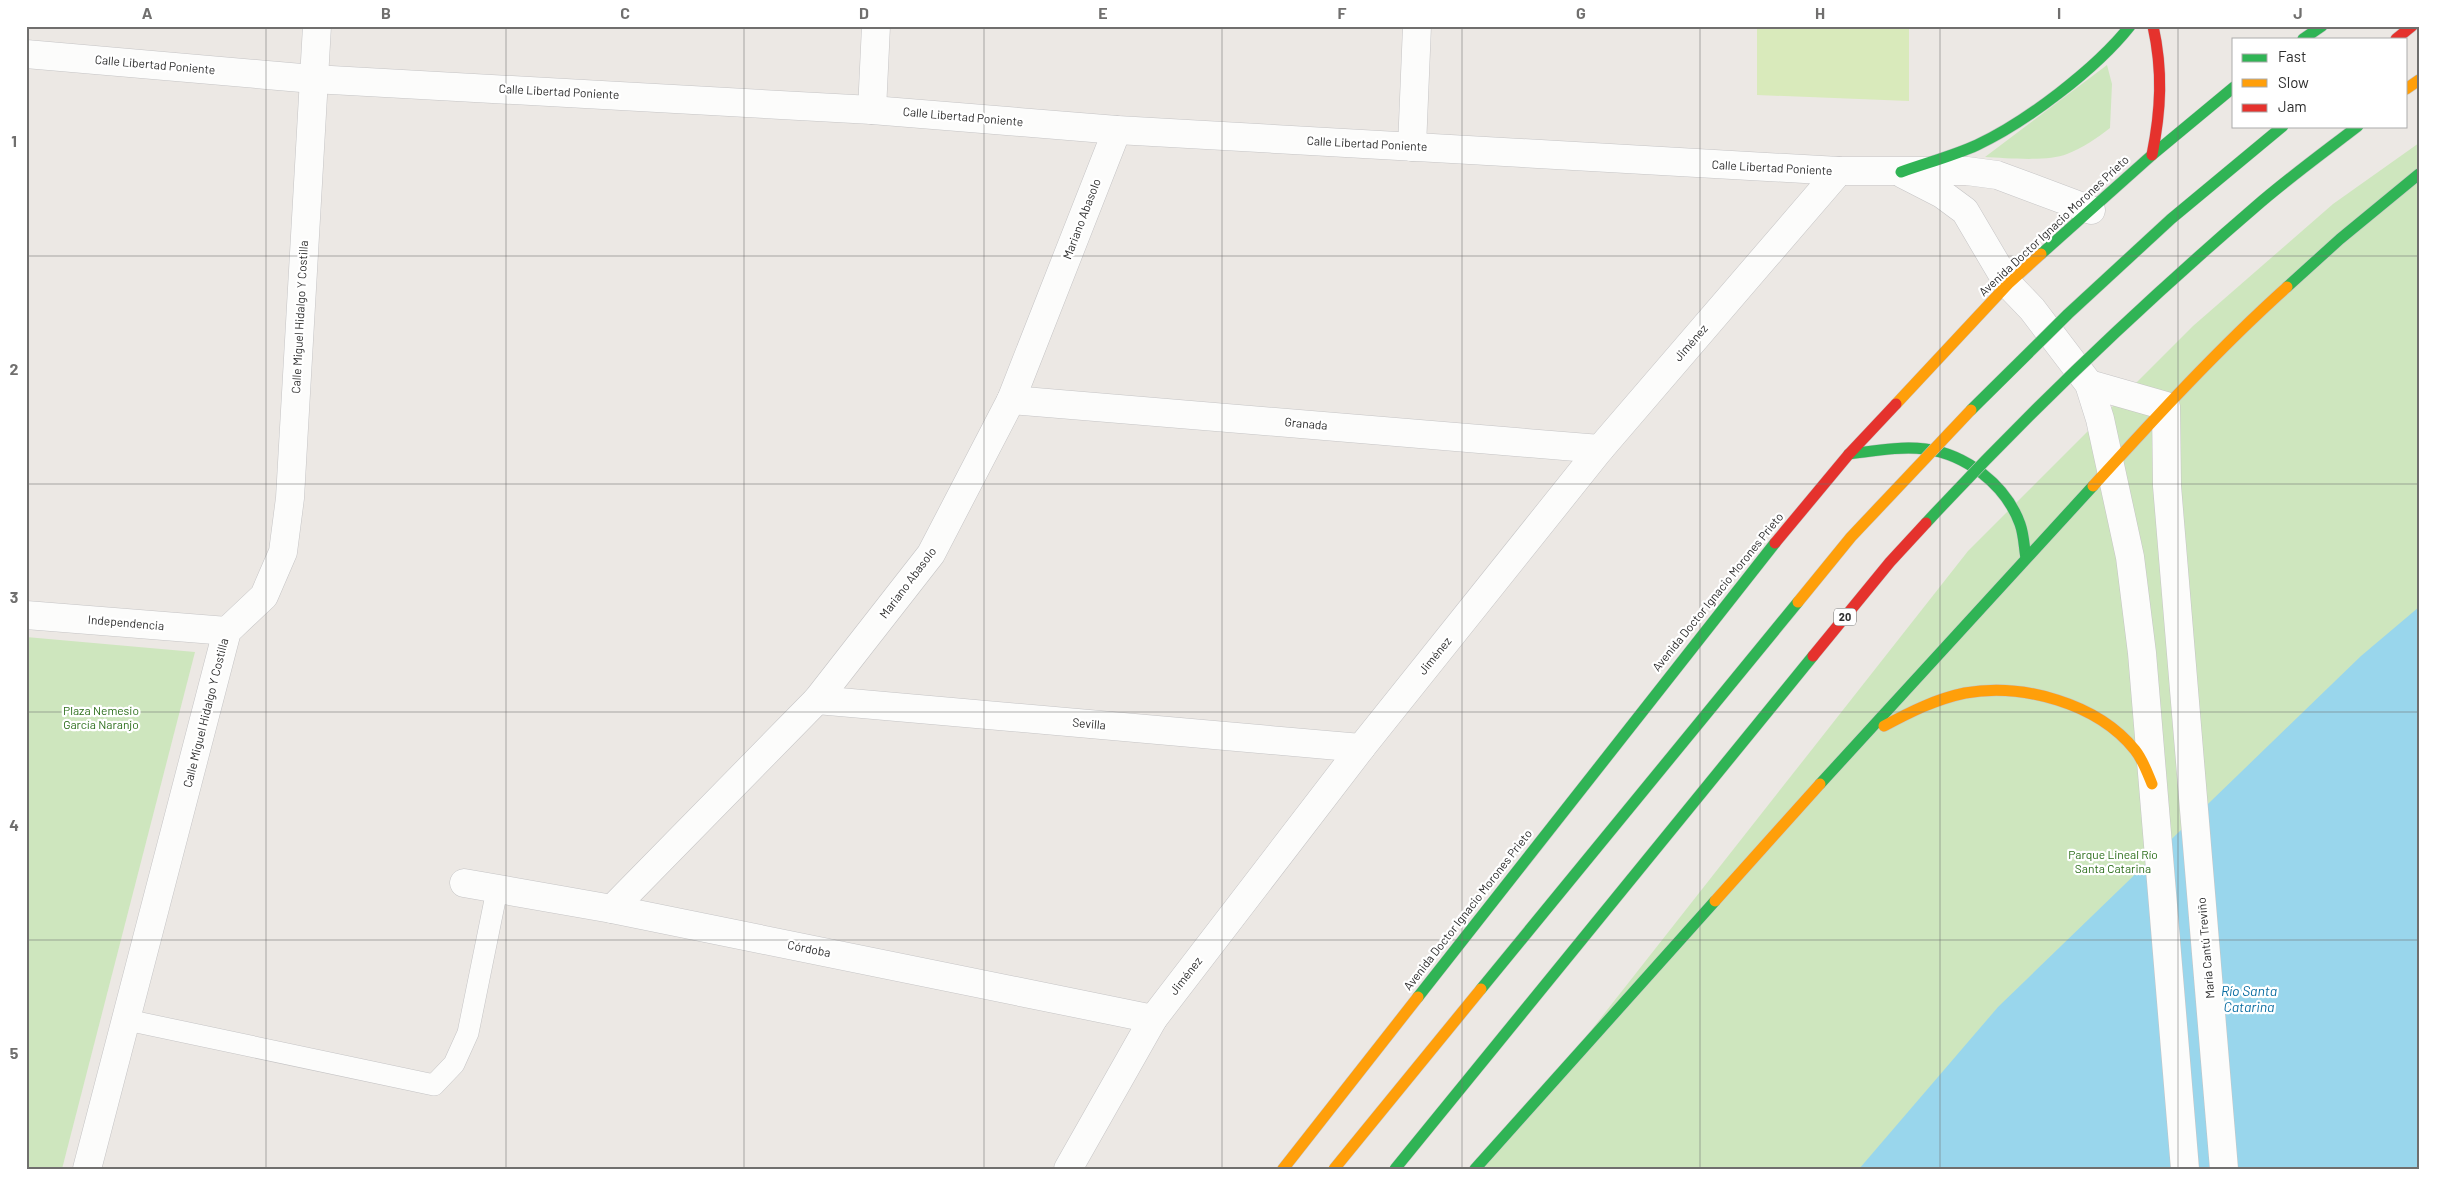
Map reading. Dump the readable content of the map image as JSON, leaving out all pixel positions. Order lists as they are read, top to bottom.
{
  "streets": {
    "street": [
      "Calle Libertad Poniente",
      "Mariano Abasolo",
      "Avenida Doctor Ignacio Morones Prieto",
      "Calle Miguel Hidalgo Y Costilla",
      "Jiménez",
      "Granada",
      "20",
      "Independencia",
      "Sevilla",
      "María Cantú Treviño",
      "Córdoba"
    ]
  },
  "crossings": [
    ["Calle Libertad Poniente", "Mariano Abasolo"],
    ["Calle Libertad Poniente", "Avenida Doctor Ignacio Morones Prieto"],
    ["Calle Libertad Poniente", "Calle Miguel Hidalgo Y Costilla"],
    ["Calle Libertad Poniente", "Jiménez"],
    ["Mariano Abasolo", "Granada"],
    ["Mariano Abasolo", "Sevilla"],
    ["Mariano Abasolo", "Córdoba"],
    ["Calle Miguel Hidalgo Y Costilla", "Independencia"],
    ["Jiménez", "Granada"],
    ["Jiménez", "Sevilla"],
    ["Jiménez", "Córdoba"]
  ],
  "water": ["Río Santa Catarina"],
  "parks": ["Plaza Nemesio García Naranjo", "Parque Lineal Río Santa Catarina"],
  "legend": ["Fast", "Slow", "Jam"],
  "grid": {
    "columns": [
      "A",
      "B",
      "C",
      "D",
      "E",
      "F",
      "G",
      "H",
      "I",
      "J"
    ],
    "rows": [
      "1",
      "2",
      "3",
      "4",
      "5"
    ]
  }
}
